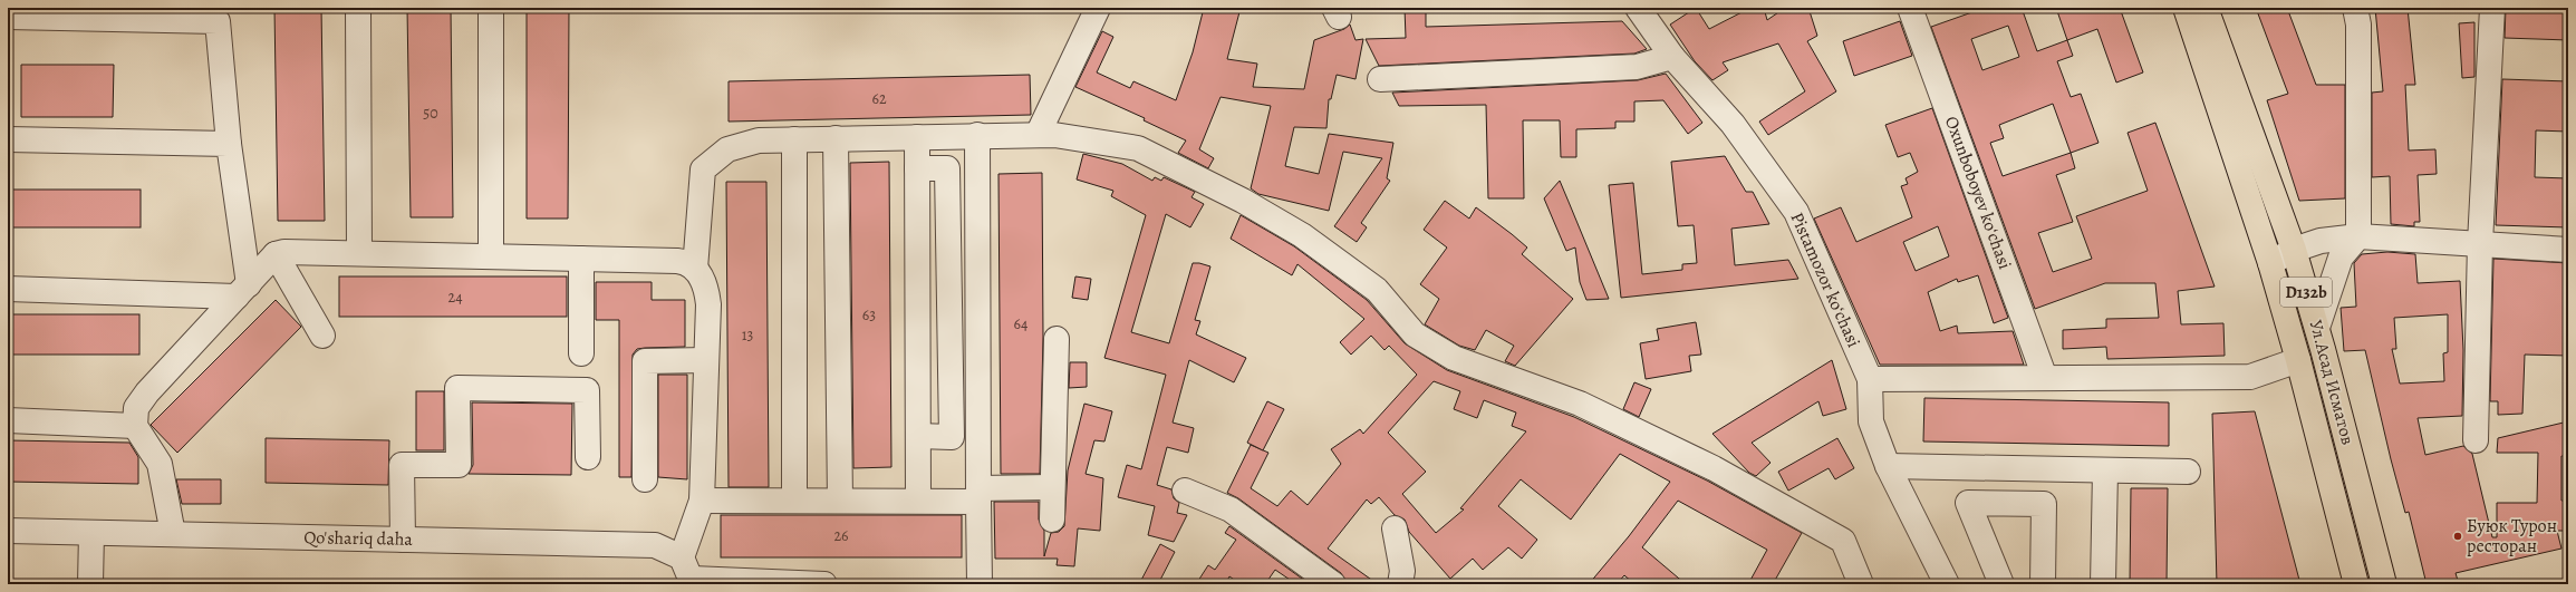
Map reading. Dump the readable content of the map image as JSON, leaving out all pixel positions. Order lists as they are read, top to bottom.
{
  "streets": {
    "main road": ["D132b", "Ул.Асад Исматов"],
    "street": ["Oxunboboyev koʻchasi", "Pistamozor koʻchasi", "Qo'shariq daha"]
  },
  "places": ["Буюк Турон ресторан"],
  "house_numbers": [
    "62",
    "50",
    "24",
    "63",
    "64",
    "13",
    "26"
  ]
}
